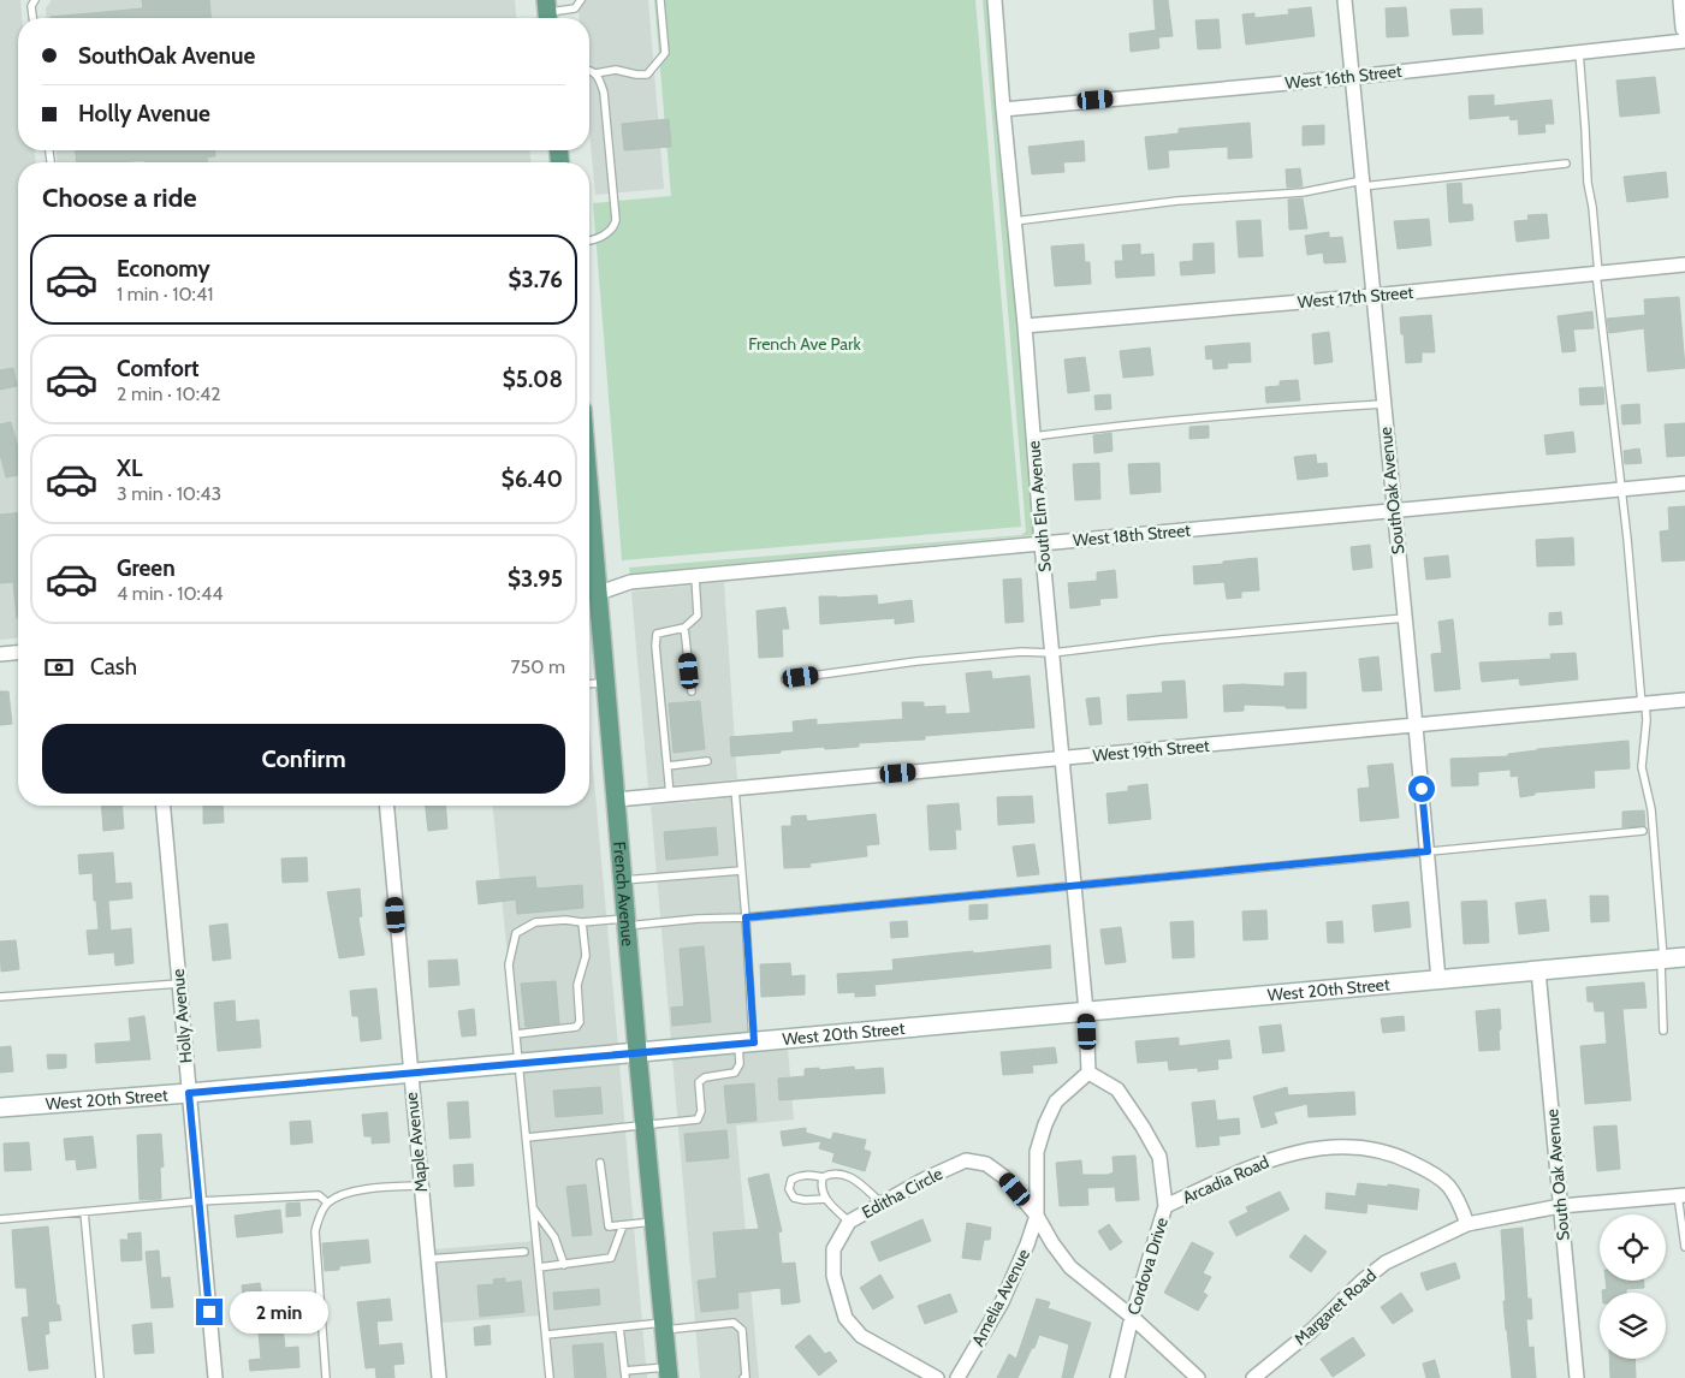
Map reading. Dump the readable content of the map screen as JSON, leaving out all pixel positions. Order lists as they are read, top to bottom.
{
  "streets": {
    "main road": ["French Avenue"],
    "street": [
      "West 16th Street",
      "West 17th Street",
      "SouthOak Avenue",
      "South Elm Avenue",
      "West 18th Street",
      "West 19th Street",
      "West 20th Street",
      "Holly Avenue",
      "Maple Avenue",
      "South Oak Avenue",
      "Arcadia Road",
      "Editha Circle",
      "Cordova Drive",
      "Amelia Avenue",
      "Margaret Road"
    ]
  },
  "crossings": [
    ["West 16th Street", "SouthOak Avenue"],
    ["West 16th Street", "South Elm Avenue"],
    ["West 17th Street", "SouthOak Avenue"],
    ["West 17th Street", "South Elm Avenue"],
    ["SouthOak Avenue", "West 18th Street"],
    ["SouthOak Avenue", "West 19th Street"],
    ["SouthOak Avenue", "West 20th Street"],
    ["South Elm Avenue", "West 18th Street"],
    ["South Elm Avenue", "West 19th Street"],
    ["South Elm Avenue", "West 20th Street"],
    ["South Elm Avenue", "Cordova Drive"],
    ["West 18th Street", "French Avenue"],
    ["West 19th Street", "French Avenue"],
    ["French Avenue", "West 20th Street"],
    ["West 20th Street", "Holly Avenue"],
    ["West 20th Street", "Maple Avenue"],
    ["West 20th Street", "South Oak Avenue"],
    ["South Oak Avenue", "Margaret Road"],
    ["Arcadia Road", "Cordova Drive"],
    ["Arcadia Road", "Margaret Road"],
    ["Editha Circle", "Cordova Drive"],
    ["Editha Circle", "Amelia Avenue"]
  ],
  "parks": ["French Ave Park"],
  "page": {
    "banner": ["SouthOak Avenue", "Holly Avenue"],
    "heading": "Choose a ride",
    "list": [
      {
        "name": "Economy",
        "note": "1 min · 10:41",
        "value": "$3.76"
      },
      {
        "name": "Comfort",
        "note": "2 min · 10:42",
        "value": "$5.08"
      },
      {
        "name": "XL",
        "note": "3 min · 10:43",
        "value": "$6.40"
      },
      {
        "name": "Green",
        "note": "4 min · 10:44",
        "value": "$3.95"
      }
    ],
    "pay": ["Cash", "750 m"],
    "buttons": "Confirm",
    "bubble": "2 min"
  }
}
